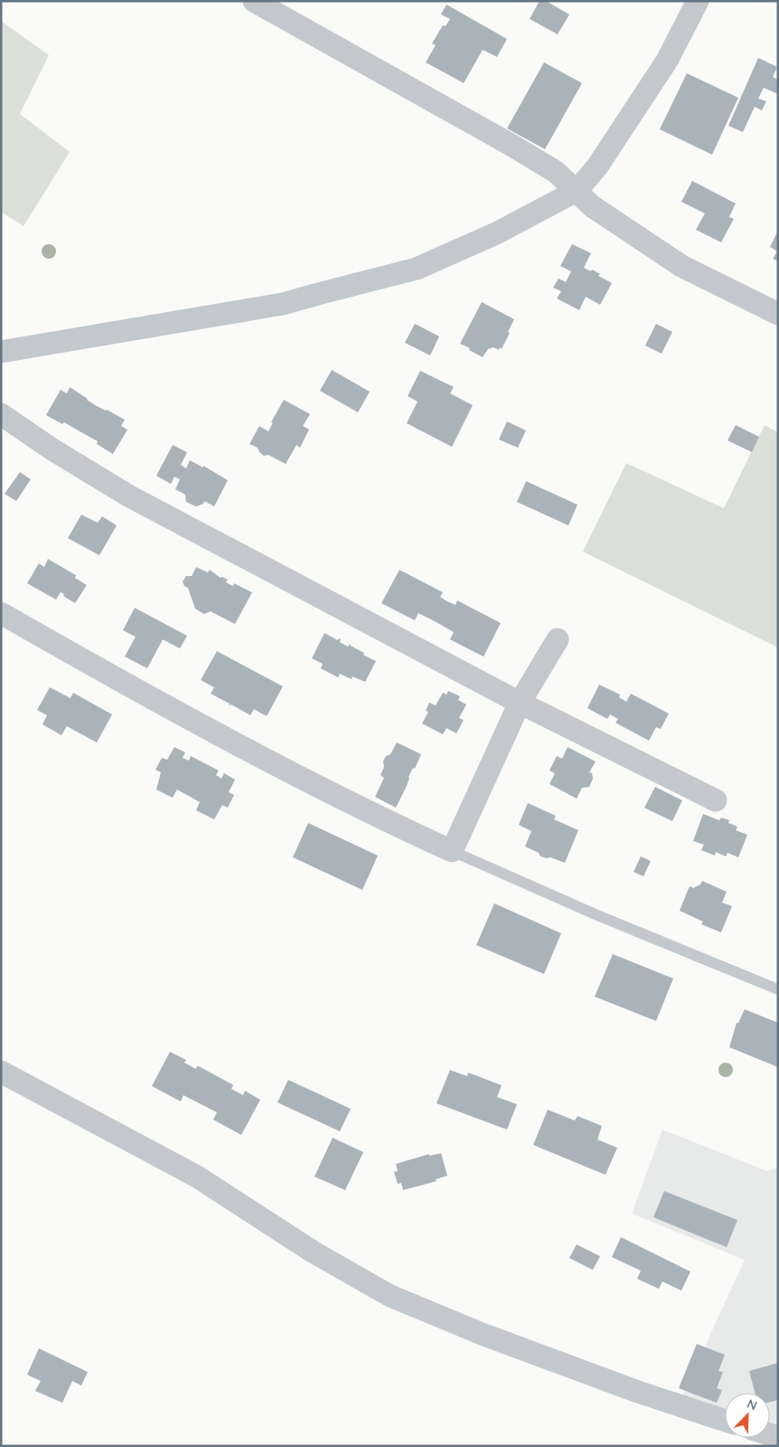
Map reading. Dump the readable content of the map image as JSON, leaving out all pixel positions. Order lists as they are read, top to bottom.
{
  "north": "top right"
}
